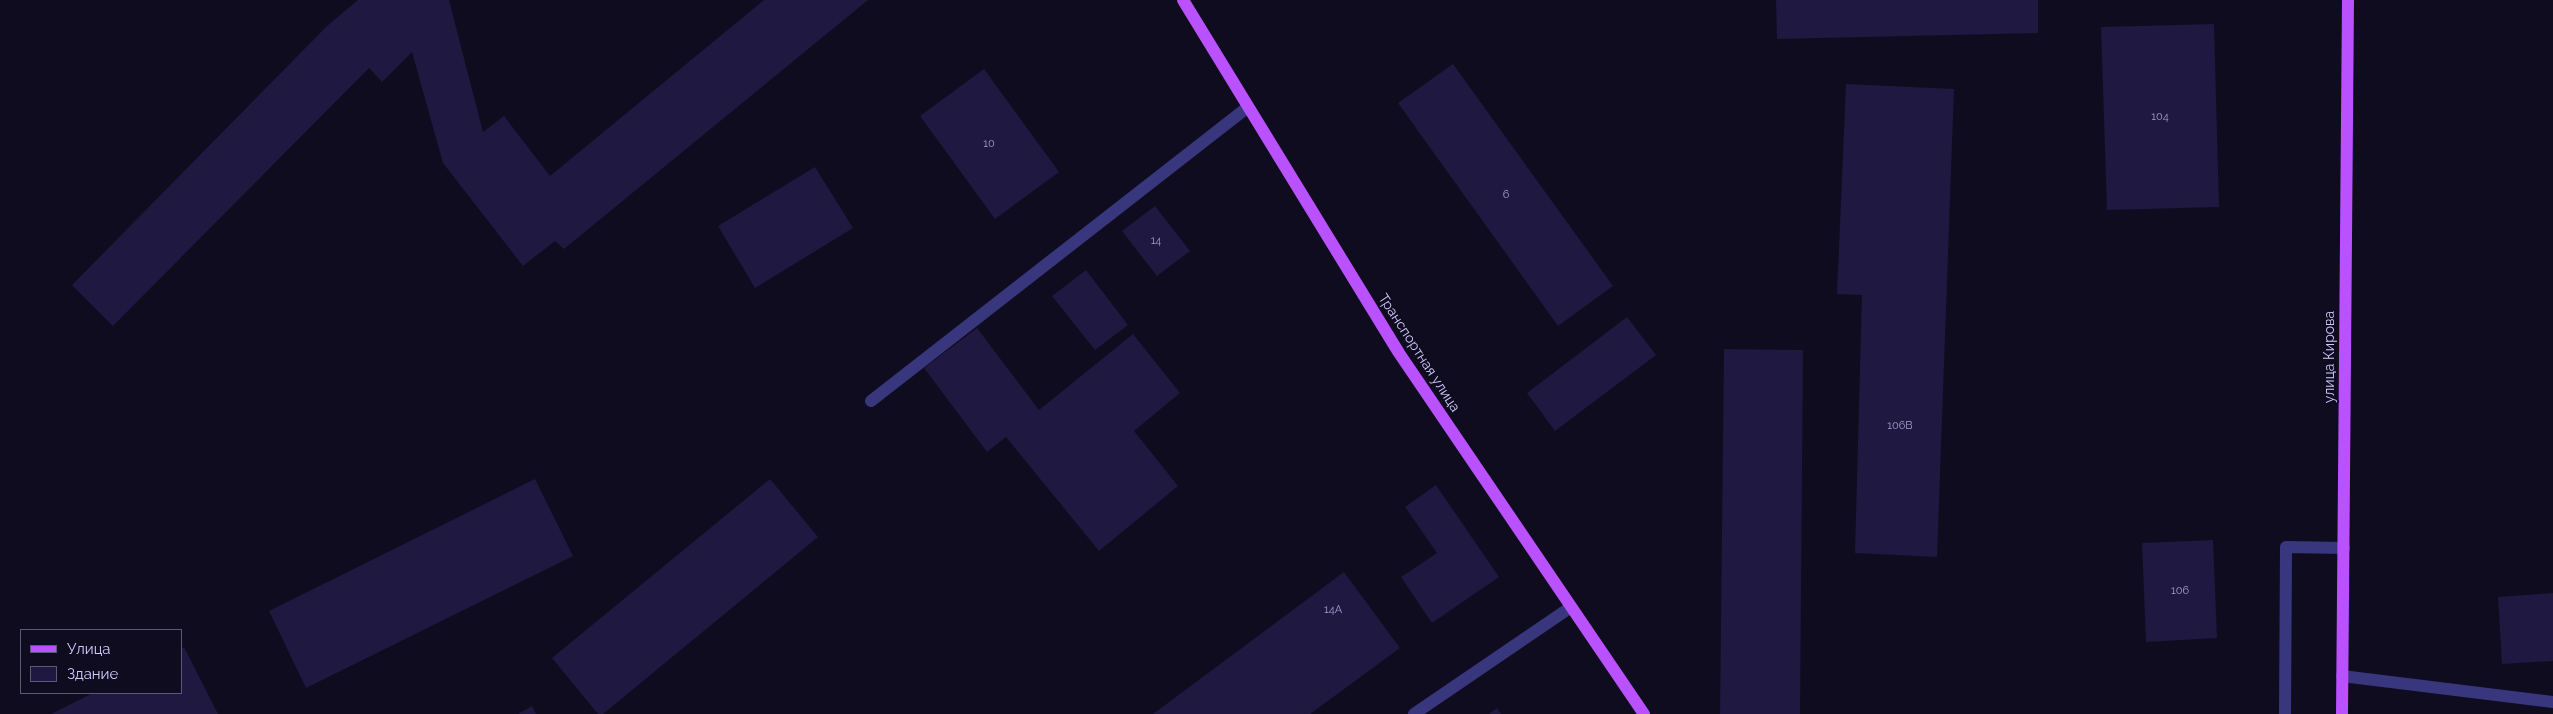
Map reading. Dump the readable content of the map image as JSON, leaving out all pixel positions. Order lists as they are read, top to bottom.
{
  "streets": {
    "main road": ["Транспортная улица", "улица Кирова"]
  },
  "house_numbers": [
    "104",
    "10",
    "6",
    "14",
    "106В",
    "106",
    "14А"
  ],
  "legend": ["Улица", "Здание"]
}
